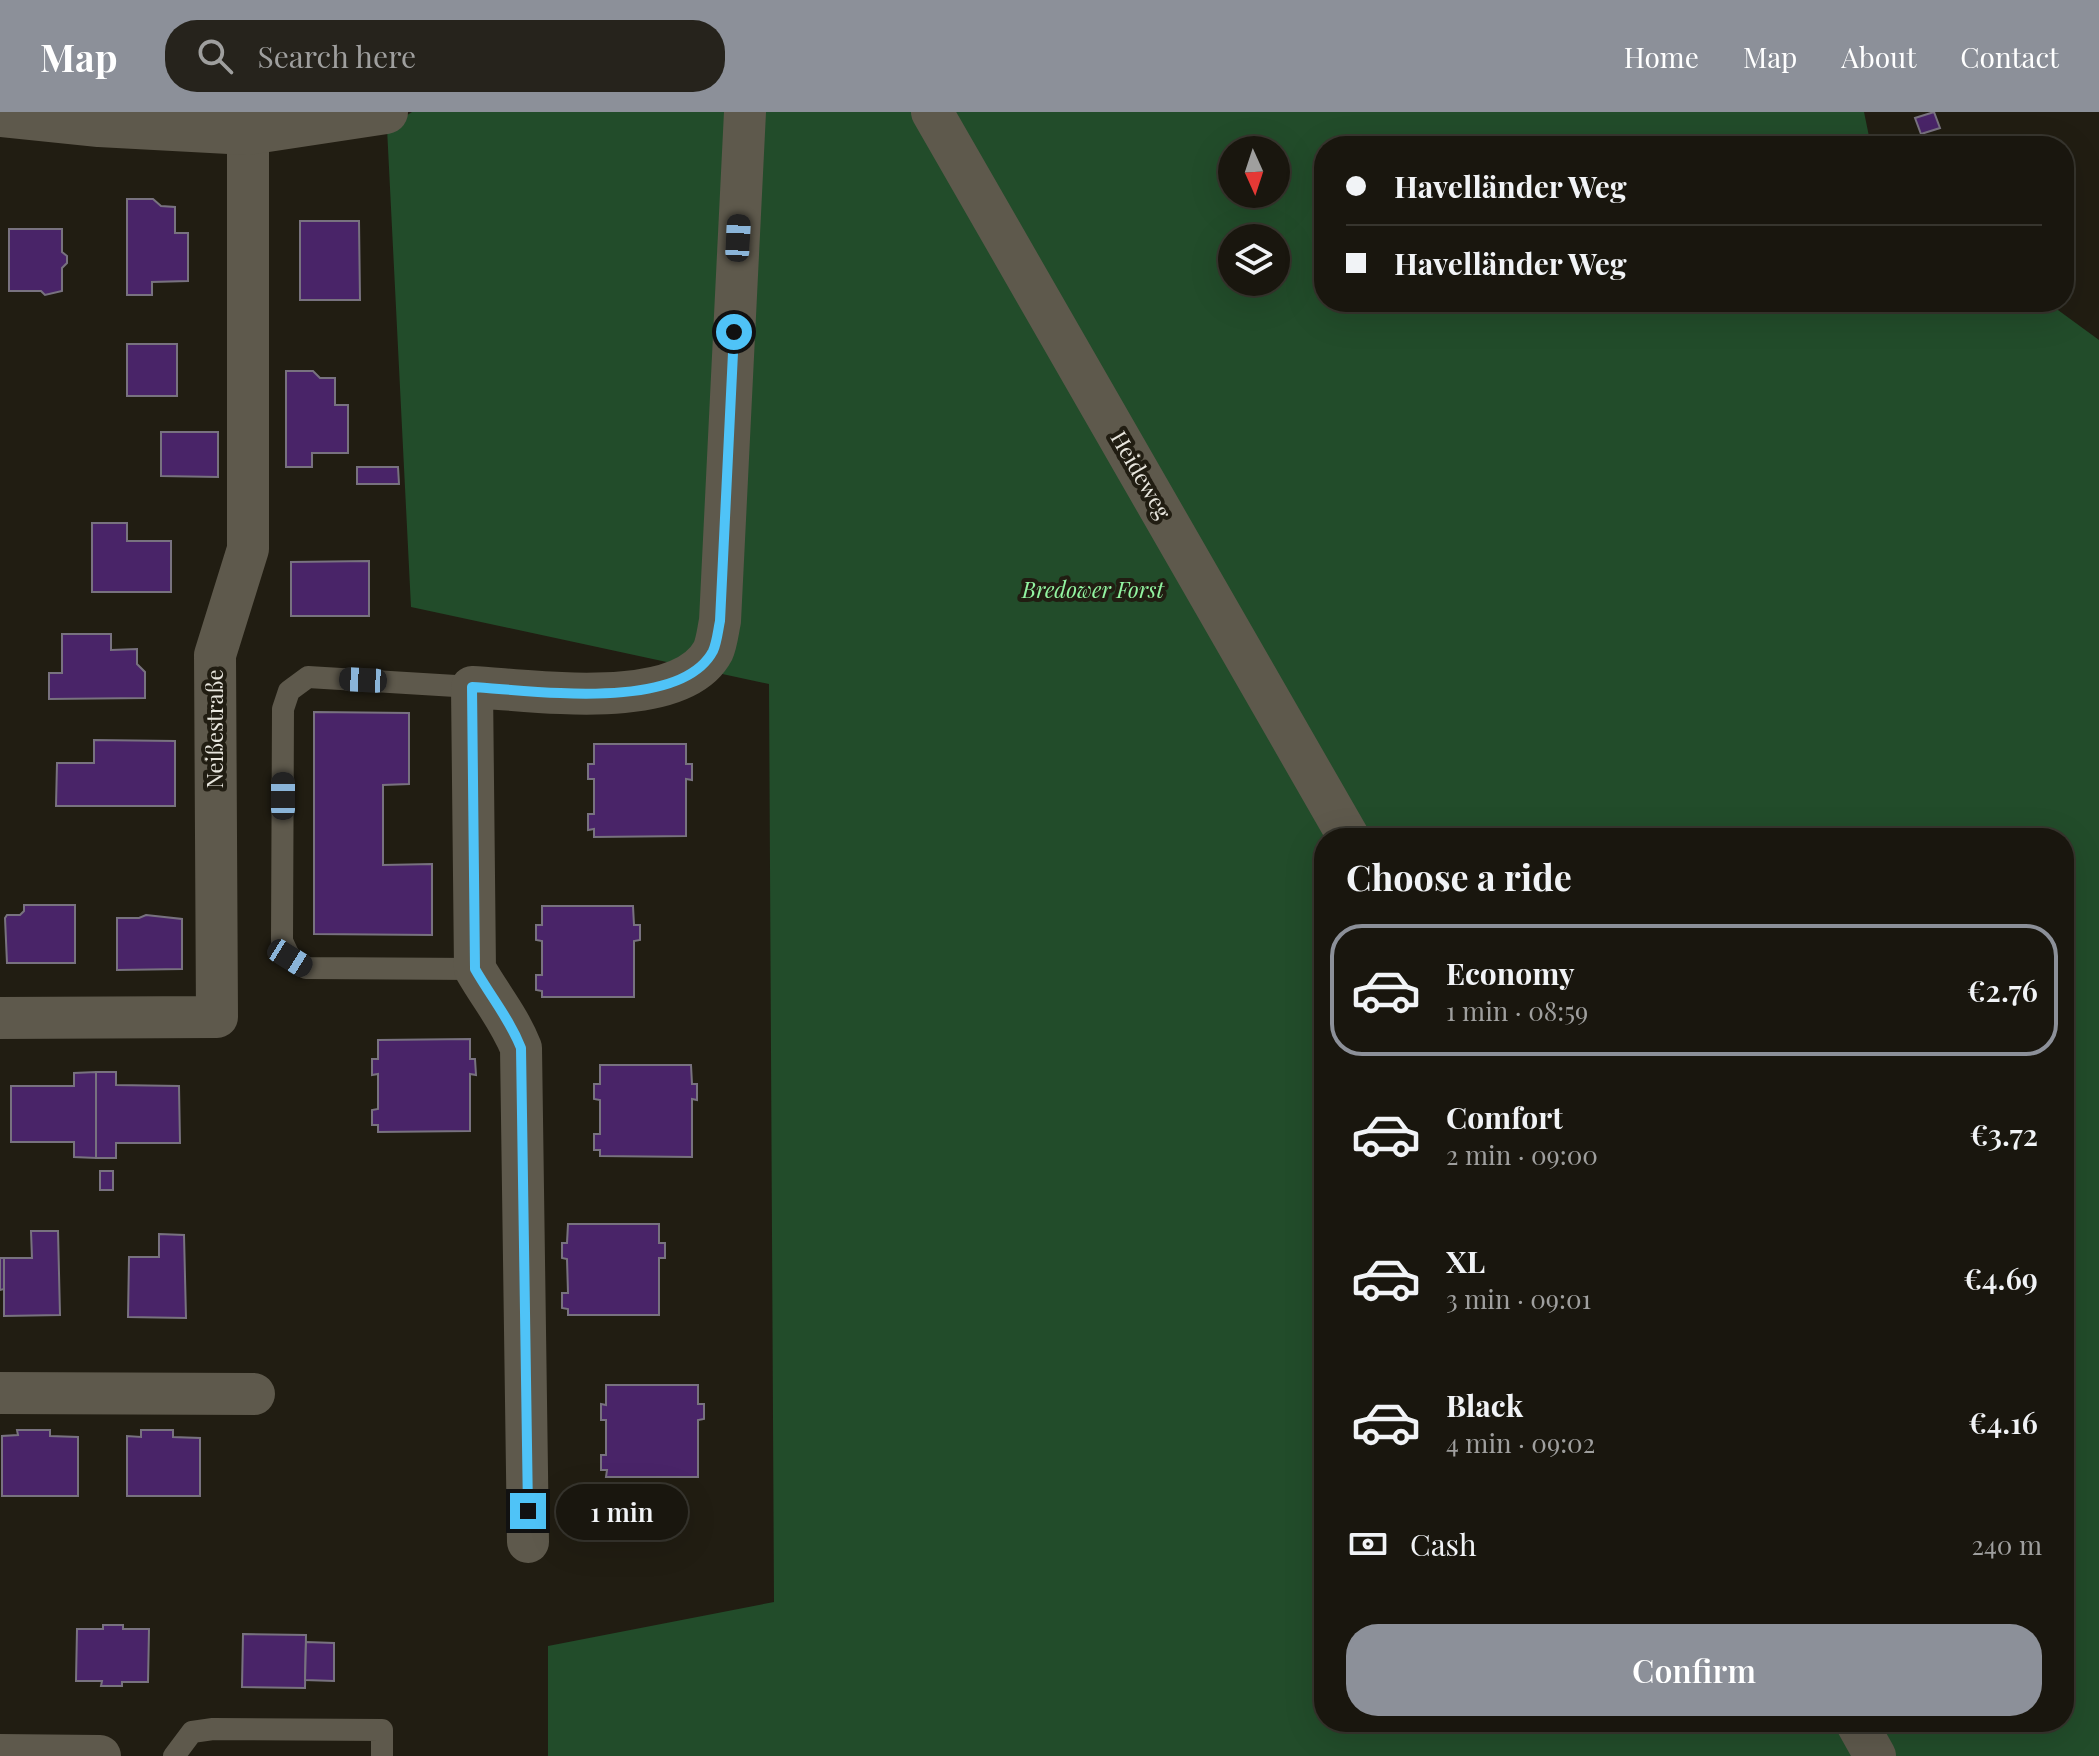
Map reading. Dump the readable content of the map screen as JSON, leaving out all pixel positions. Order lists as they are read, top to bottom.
{
  "streets": {
    "street": ["Heideweg", "Neißestraße"]
  },
  "parks": ["Bredower Forst"],
  "north": "bottom",
  "page": {
    "header": "Map",
    "search": "Search here",
    "nav": [
      "Home",
      "Map",
      "About",
      "Contact"
    ],
    "banner": ["Havelländer Weg", "Havelländer Weg"],
    "heading": "Choose a ride",
    "list": [
      {
        "name": "Economy",
        "note": "1 min · 08:59",
        "value": "€2.76"
      },
      {
        "name": "Comfort",
        "note": "2 min · 09:00",
        "value": "€3.72"
      },
      {
        "name": "XL",
        "note": "3 min · 09:01",
        "value": "€4.69"
      },
      {
        "name": "Black",
        "note": "4 min · 09:02",
        "value": "€4.16"
      }
    ],
    "bubble": "1 min",
    "pay": ["Cash", "240 m"],
    "buttons": "Confirm"
  }
}
